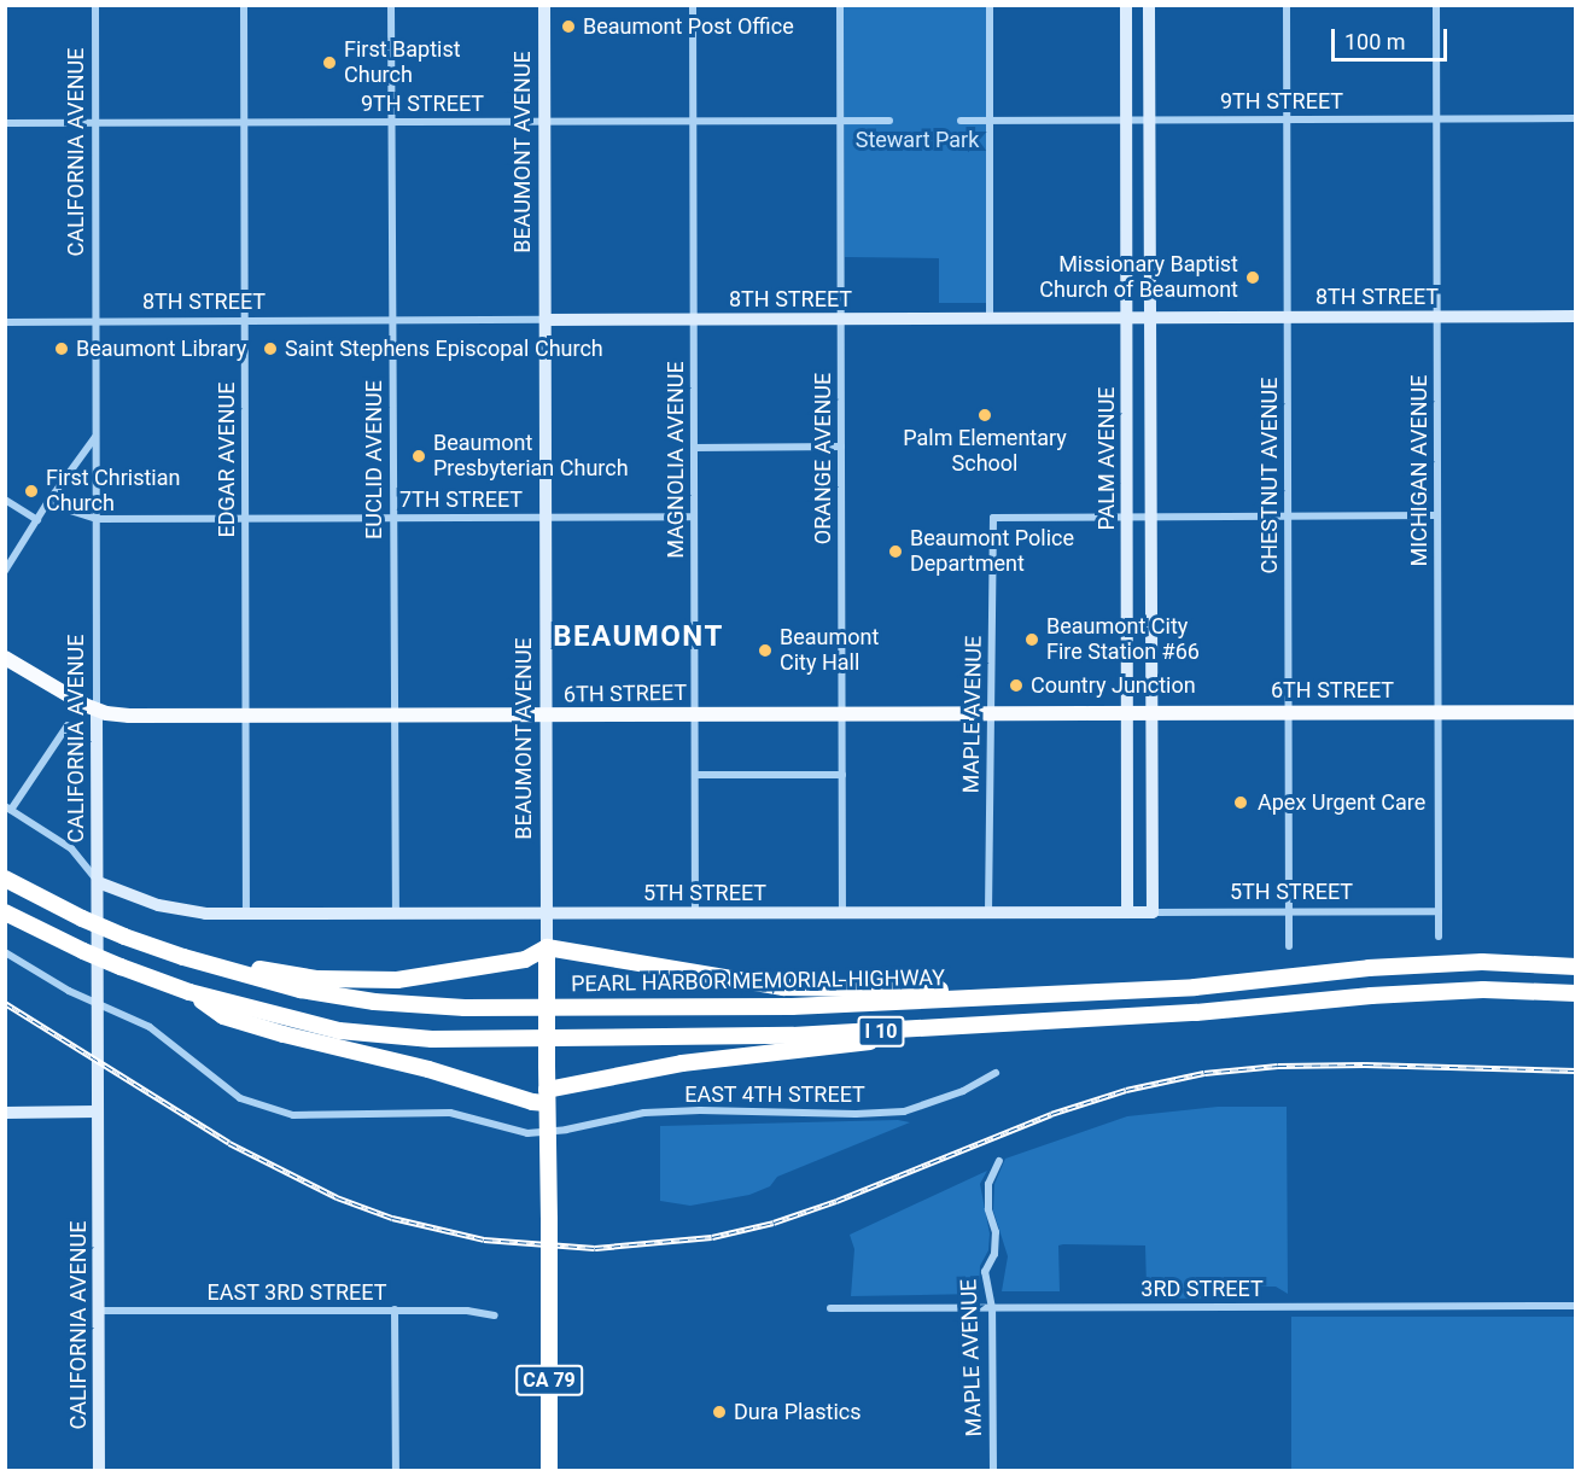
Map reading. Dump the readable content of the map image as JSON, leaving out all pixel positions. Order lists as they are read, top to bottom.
{
  "streets": {
    "highway": [
      "BEAUMONT AVENUE",
      "PEARL HARBOR MEMORIAL HIGHWAY",
      "I 10",
      "CA 79"
    ],
    "main road": ["6TH STREET"],
    "street": [
      "9TH STREET",
      "CALIFORNIA AVENUE",
      "8TH STREET",
      "ORANGE AVENUE",
      "PALM AVENUE",
      "EDGAR AVENUE",
      "EUCLID AVENUE",
      "MAGNOLIA AVENUE",
      "MICHIGAN AVENUE",
      "CHESTNUT AVENUE",
      "7TH STREET",
      "MAPLE AVENUE",
      "5TH STREET",
      "EAST 4TH STREET",
      "3RD STREET",
      "EAST 3RD STREET"
    ]
  },
  "crossings": [
    ["9TH STREET", "CALIFORNIA AVENUE"],
    ["9TH STREET", "BEAUMONT AVENUE"],
    ["9TH STREET", "ORANGE AVENUE"],
    ["9TH STREET", "PALM AVENUE"],
    ["9TH STREET", "EDGAR AVENUE"],
    ["9TH STREET", "EUCLID AVENUE"],
    ["9TH STREET", "MAGNOLIA AVENUE"],
    ["9TH STREET", "MICHIGAN AVENUE"],
    ["9TH STREET", "CHESTNUT AVENUE"],
    ["CALIFORNIA AVENUE", "8TH STREET"],
    ["CALIFORNIA AVENUE", "7TH STREET"],
    ["CALIFORNIA AVENUE", "6TH STREET"],
    ["CALIFORNIA AVENUE", "5TH STREET"],
    ["CALIFORNIA AVENUE", "EAST 4TH STREET"],
    ["CALIFORNIA AVENUE", "EAST 3RD STREET"],
    ["BEAUMONT AVENUE", "8TH STREET"],
    ["BEAUMONT AVENUE", "7TH STREET"],
    ["BEAUMONT AVENUE", "6TH STREET"],
    ["BEAUMONT AVENUE", "5TH STREET"],
    ["BEAUMONT AVENUE", "EAST 4TH STREET"],
    ["8TH STREET", "ORANGE AVENUE"],
    ["8TH STREET", "PALM AVENUE"],
    ["8TH STREET", "EDGAR AVENUE"],
    ["8TH STREET", "EUCLID AVENUE"],
    ["8TH STREET", "MAGNOLIA AVENUE"],
    ["8TH STREET", "MICHIGAN AVENUE"],
    ["8TH STREET", "CHESTNUT AVENUE"],
    ["ORANGE AVENUE", "6TH STREET"],
    ["ORANGE AVENUE", "5TH STREET"],
    ["PALM AVENUE", "6TH STREET"],
    ["PALM AVENUE", "MAPLE AVENUE"],
    ["PALM AVENUE", "5TH STREET"],
    ["EDGAR AVENUE", "7TH STREET"],
    ["EDGAR AVENUE", "6TH STREET"],
    ["EDGAR AVENUE", "5TH STREET"],
    ["EUCLID AVENUE", "7TH STREET"],
    ["EUCLID AVENUE", "6TH STREET"],
    ["EUCLID AVENUE", "5TH STREET"],
    ["MAGNOLIA AVENUE", "7TH STREET"],
    ["MAGNOLIA AVENUE", "6TH STREET"],
    ["MAGNOLIA AVENUE", "5TH STREET"],
    ["MICHIGAN AVENUE", "6TH STREET"],
    ["MICHIGAN AVENUE", "5TH STREET"],
    ["CHESTNUT AVENUE", "6TH STREET"],
    ["CHESTNUT AVENUE", "5TH STREET"],
    ["6TH STREET", "MAPLE AVENUE"],
    ["MAPLE AVENUE", "5TH STREET"],
    ["MAPLE AVENUE", "3RD STREET"]
  ],
  "districts": ["BEAUMONT"],
  "parks": ["Stewart Park"],
  "places": [
    "Beaumont Post Office",
    "First Baptist Church",
    "Missionary Baptist Church of Beaumont",
    "Beaumont Library",
    "Saint Stephens Episcopal Church",
    "Palm Elementary School",
    "Beaumont Presbyterian Church",
    "First Christian Church",
    "Beaumont Police Department",
    "Beaumont City Fire Station #66",
    "Beaumont City Hall",
    "Country Junction",
    "Apex Urgent Care",
    "Dura Plastics"
  ],
  "scale_bar": "100 m"
}
